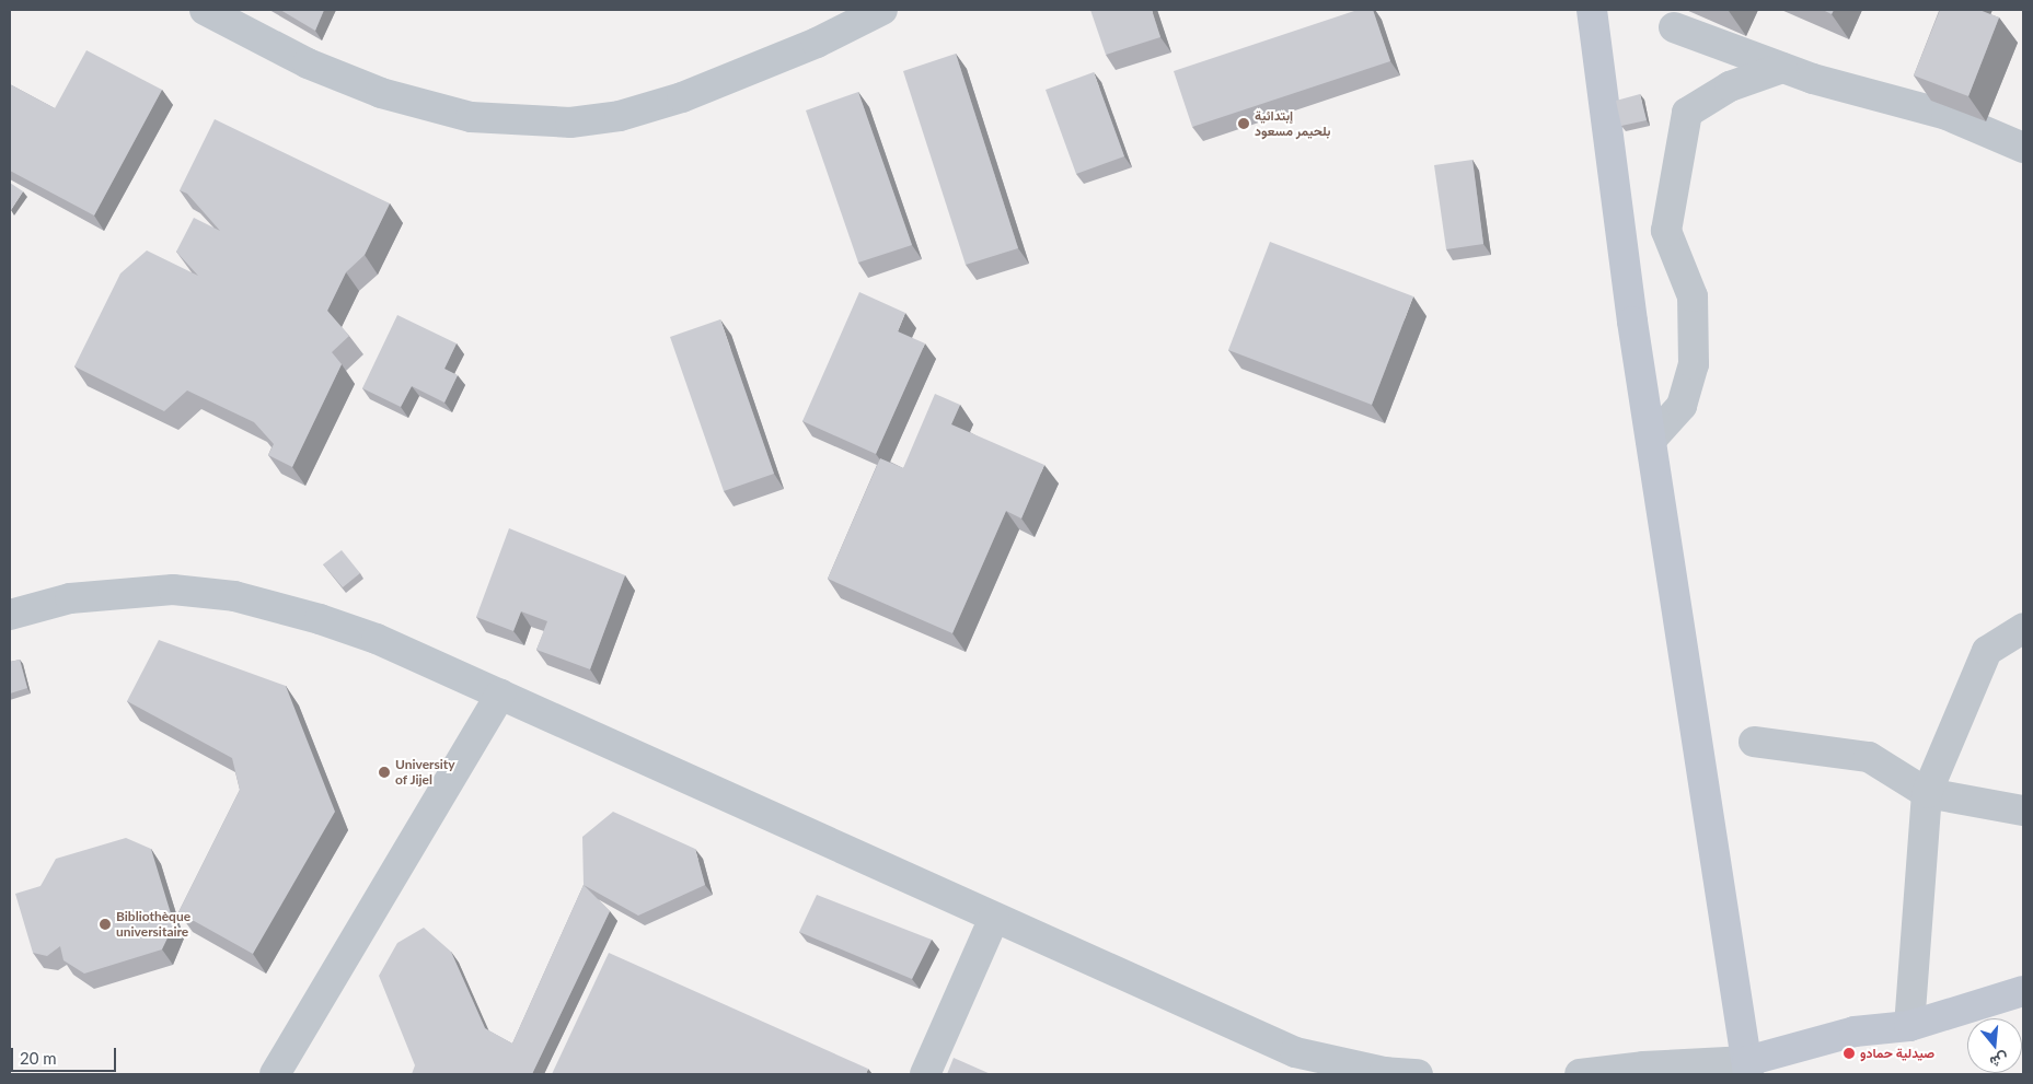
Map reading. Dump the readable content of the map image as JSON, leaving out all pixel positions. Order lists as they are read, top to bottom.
{
  "places": [
    "إبتدائية بلحيمر مسعود",
    "University of Jijel",
    "Bibliothèque universitaire",
    "صيدلية حمادو"
  ],
  "scale_bar": "20 m",
  "north": "bottom"
}
